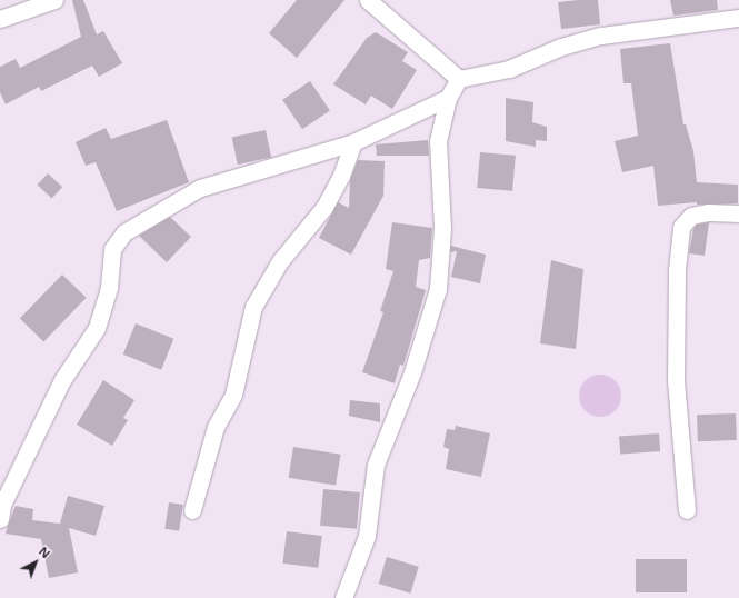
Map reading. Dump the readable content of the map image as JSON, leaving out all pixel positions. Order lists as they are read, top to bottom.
{
  "north": "top right"
}
